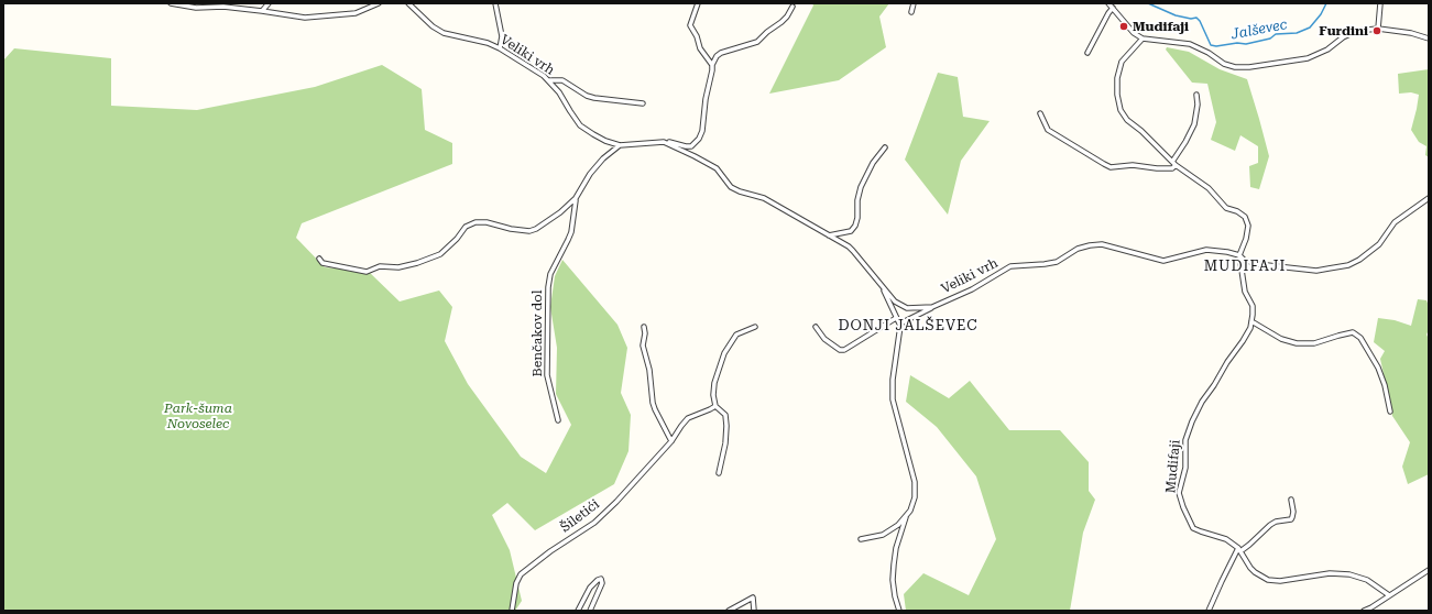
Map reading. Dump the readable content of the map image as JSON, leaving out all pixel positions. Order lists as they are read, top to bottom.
{
  "streets": {
    "street": [
      "Veliki vrh",
      "Benčakov dol",
      "Mudifaji",
      "Šiletići"
    ]
  },
  "crossings": [
    ["Veliki vrh", "Mudifaji"]
  ],
  "districts": ["MUDIFAJI", "DONJI JALŠEVEC"],
  "water": ["Jalševec"],
  "parks": ["Park-šuma Novoselec"],
  "places": ["Mudifaji", "Furdini"]
}
